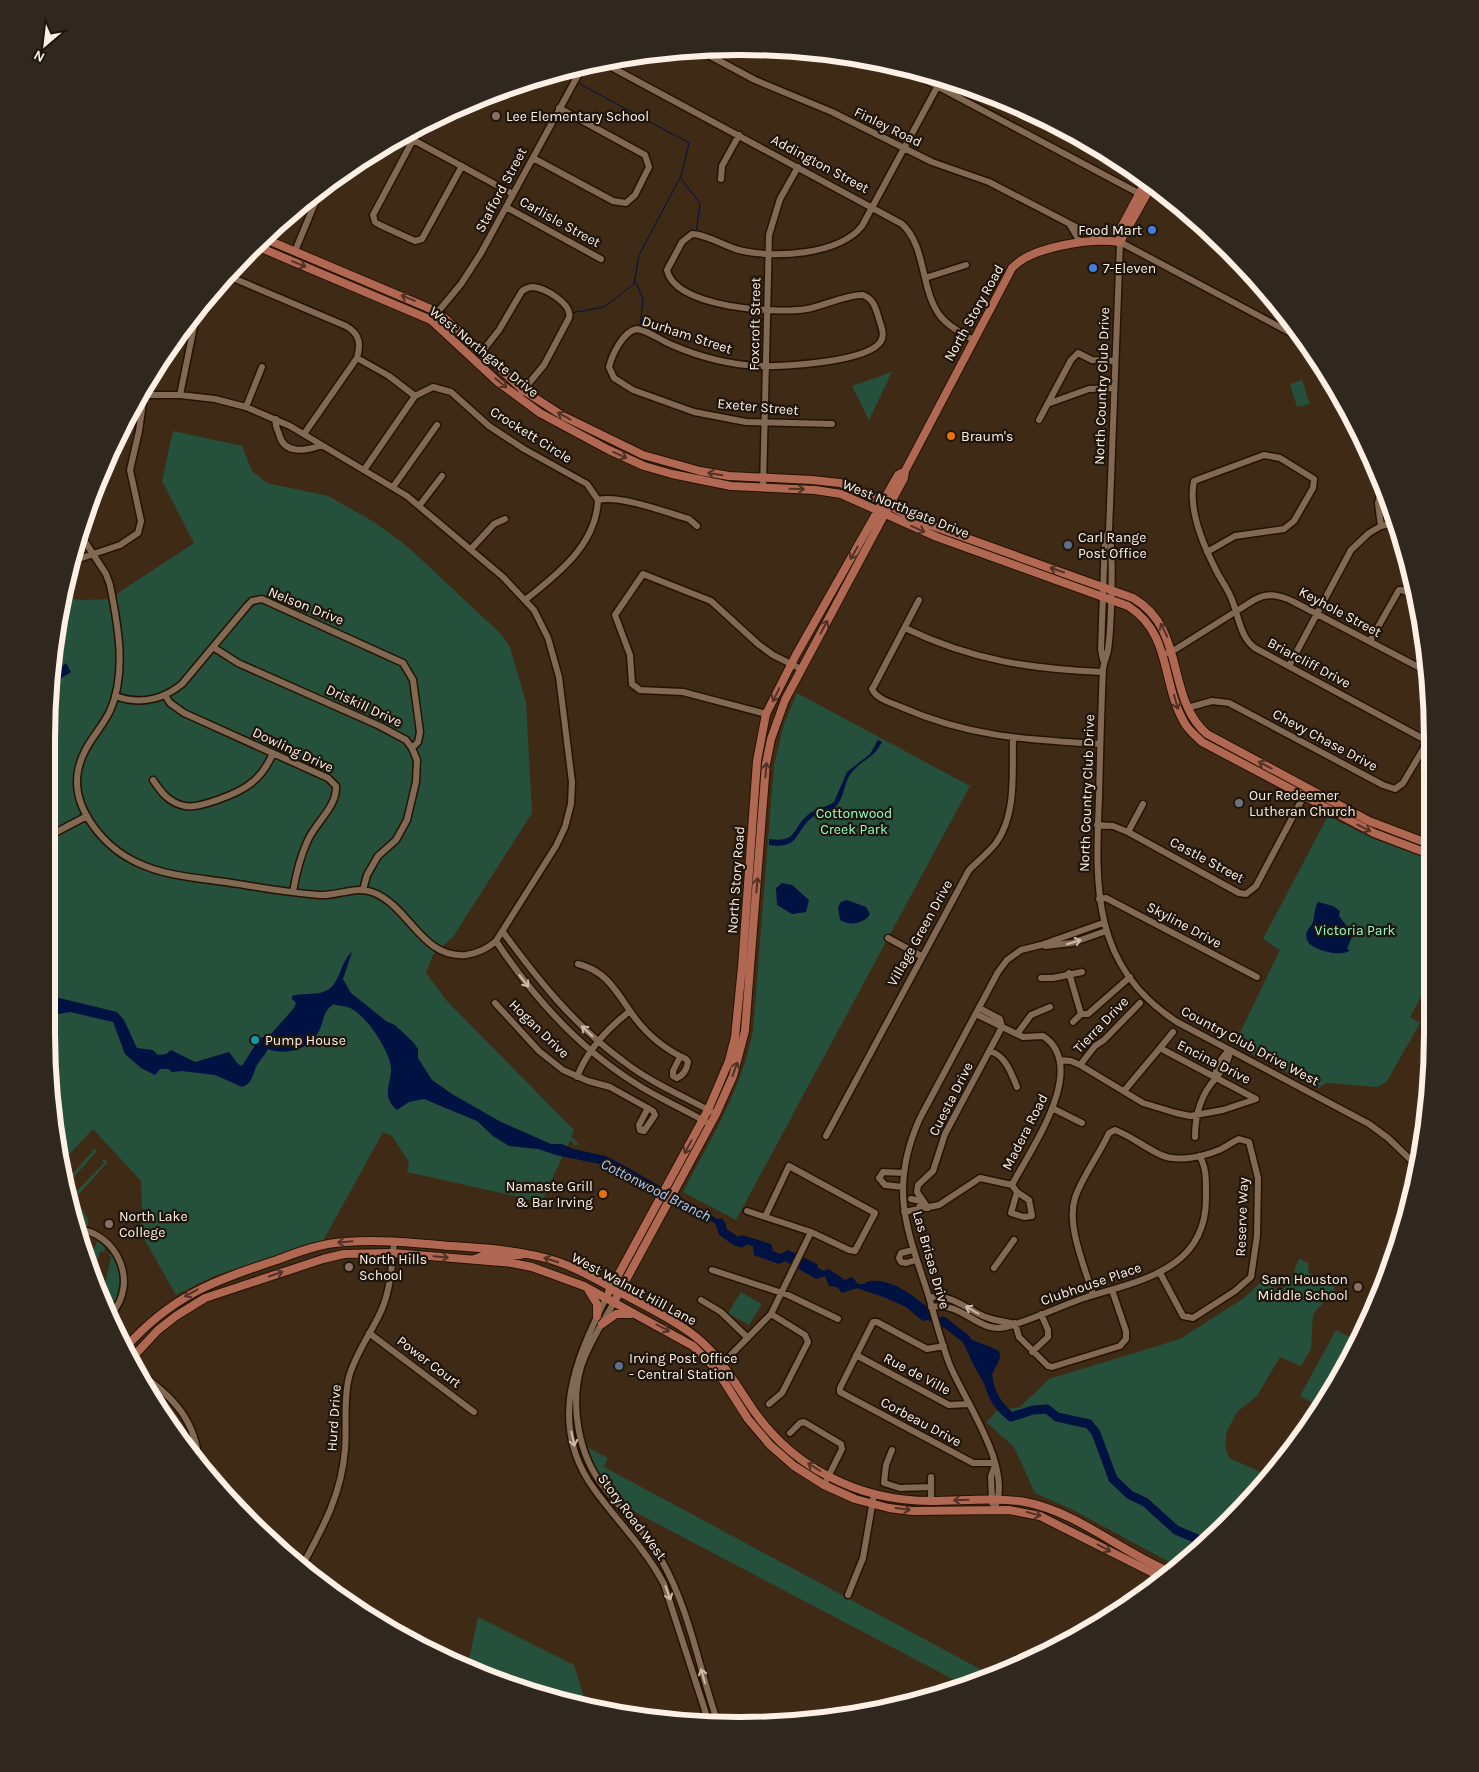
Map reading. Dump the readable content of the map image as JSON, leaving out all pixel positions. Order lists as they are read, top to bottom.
{
  "streets": {
    "main road": ["North Story Road", "West Northgate Drive", "West Walnut Hill Lane"],
    "street": [
      "Finley Road",
      "Addington Street",
      "Stafford Street",
      "Carlisle Street",
      "Foxcroft Street",
      "Durham Street",
      "North Country Club Drive",
      "Exeter Street",
      "Crockett Circle",
      "Nelson Drive",
      "Keyhole Street",
      "Briarcliff Drive",
      "Driskill Drive",
      "Chevy Chase Drive",
      "Dowling Drive",
      "Castle Street",
      "Skyline Drive",
      "Village Green Drive",
      "Tierra Drive",
      "Hogan Drive",
      "Country Club Drive West",
      "Encina Drive",
      "Cuesta Drive",
      "Madera Road",
      "Reserve Way",
      "Las Brisas Drive",
      "Clubhouse Place",
      "Power Court",
      "Rue de Ville",
      "Hurd Drive",
      "Corbeau Drive",
      "Story Road West"
    ]
  },
  "crossings": [
    ["Finley Road", "North Story Road"],
    ["Addington Street", "North Story Road"],
    ["Addington Street", "Foxcroft Street"],
    ["Stafford Street", "Carlisle Street"],
    ["Stafford Street", "West Northgate Drive"],
    ["North Story Road", "West Northgate Drive"],
    ["North Story Road", "North Country Club Drive"],
    ["North Story Road", "West Walnut Hill Lane"],
    ["North Story Road", "Story Road West"],
    ["Foxcroft Street", "Durham Street"],
    ["Foxcroft Street", "West Northgate Drive"],
    ["Foxcroft Street", "Exeter Street"],
    ["Durham Street", "Exeter Street"],
    ["West Northgate Drive", "North Country Club Drive"],
    ["West Northgate Drive", "Keyhole Street"],
    ["West Northgate Drive", "Chevy Chase Drive"],
    ["West Northgate Drive", "Castle Street"],
    ["North Country Club Drive", "Castle Street"],
    ["North Country Club Drive", "Skyline Drive"],
    ["North Country Club Drive", "Country Club Drive West"],
    ["North Country Club Drive", "Las Brisas Drive"],
    ["Nelson Drive", "Driskill Drive"],
    ["Nelson Drive", "Dowling Drive"],
    ["Keyhole Street", "Briarcliff Drive"],
    ["Country Club Drive West", "Las Brisas Drive"],
    ["Madera Road", "Las Brisas Drive"],
    ["Reserve Way", "Clubhouse Place"],
    ["Las Brisas Drive", "Clubhouse Place"],
    ["Las Brisas Drive", "West Walnut Hill Lane"],
    ["Las Brisas Drive", "Rue de Ville"],
    ["Las Brisas Drive", "Corbeau Drive"],
    ["West Walnut Hill Lane", "Hurd Drive"],
    ["West Walnut Hill Lane", "Story Road West"],
    ["Power Court", "Hurd Drive"],
    ["Rue de Ville", "Corbeau Drive"]
  ],
  "water": ["Cottonwood Branch"],
  "parks": ["Cottonwood Creek Park", "Victoria Park"],
  "places": [
    "Lee Elementary School",
    "Food Mart",
    "7-Eleven",
    "Braum's",
    "Carl Range Post Office",
    "Our Redeemer Lutheran Church",
    "Pump House",
    "Namaste Grill & Bar Irving",
    "North Lake College",
    "North Hills School",
    "Sam Houston Middle School",
    "Irving Post Office - Central Station"
  ],
  "north": "bottom left"
}
